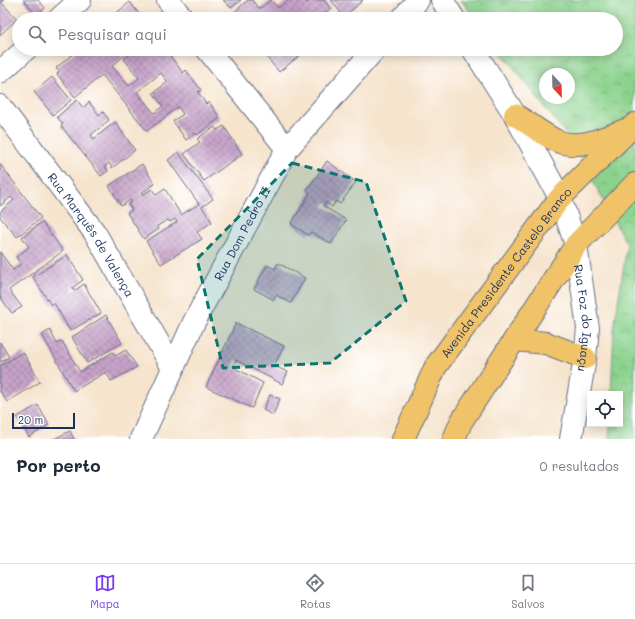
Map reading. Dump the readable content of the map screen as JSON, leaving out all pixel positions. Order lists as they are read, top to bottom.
{
  "streets": {
    "main road": ["Avenida Presidente Castelo Branco"],
    "street": ["Rua Dom Pedro II", "Rua Marquês de Valença", "Rua Foz do Iguaçu"]
  },
  "crossings": [
    ["Rua Dom Pedro II", "Rua Marquês de Valença"],
    ["Avenida Presidente Castelo Branco", "Rua Foz do Iguaçu"]
  ],
  "scale_bar": "20 m",
  "north": "bottom",
  "page": {
    "search": "Pesquisar aqui",
    "scale": "20 m",
    "heading": ["Por perto", "0 resultados"],
    "nav": ["Mapa", "Rotas", "Salvos"]
  }
}
